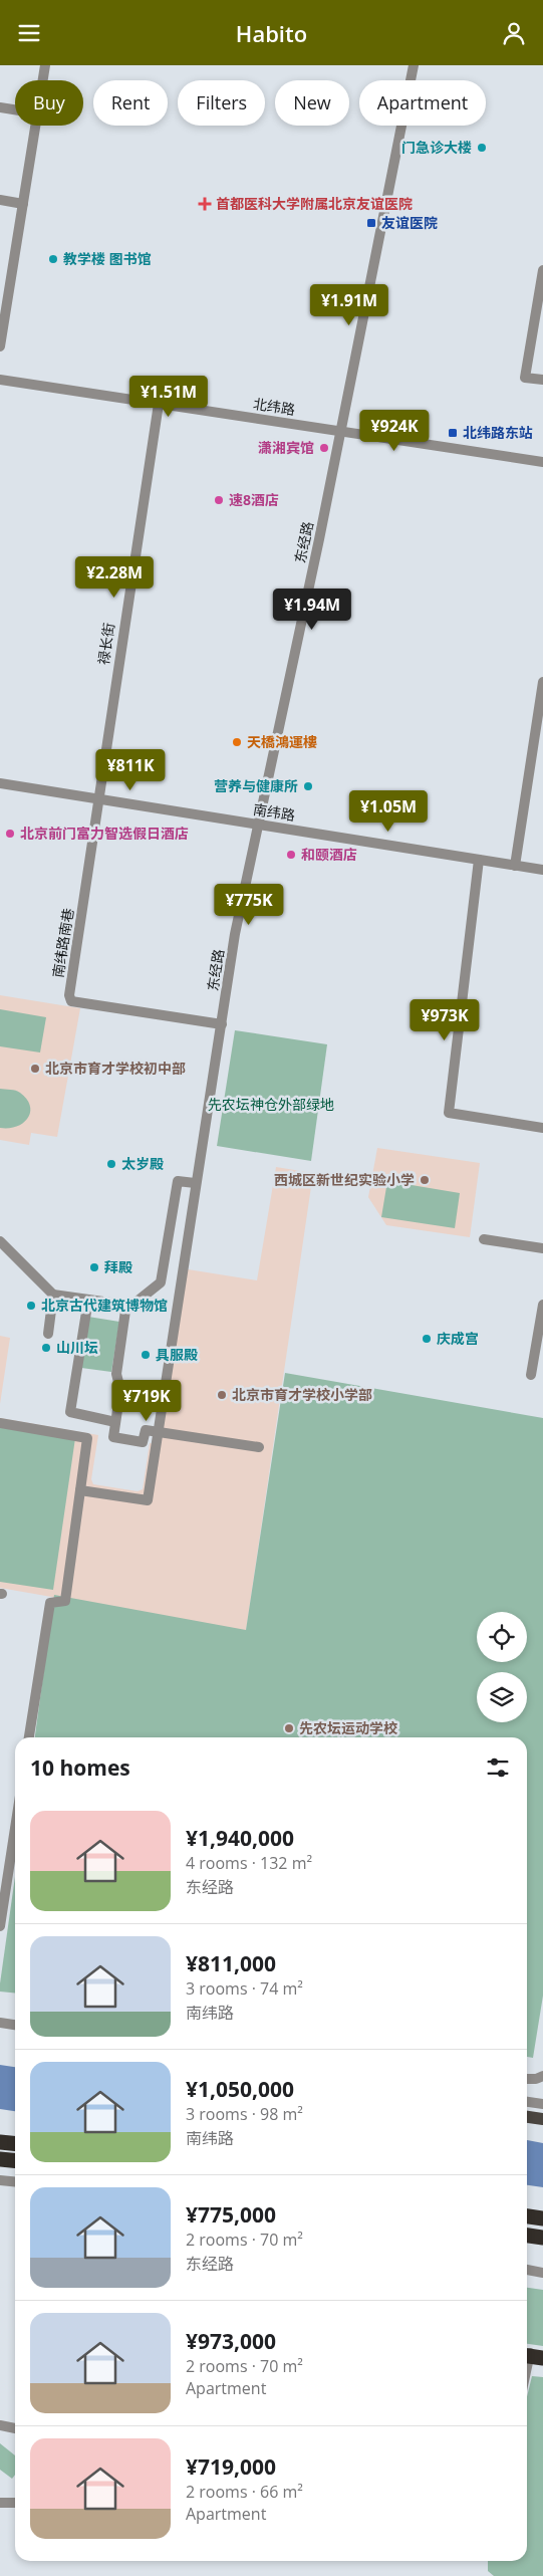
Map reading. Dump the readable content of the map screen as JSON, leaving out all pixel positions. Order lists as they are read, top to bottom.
{
  "streets": {
    "street": [
      "北纬路",
      "东经路",
      "禄长街",
      "南纬路",
      "南纬路南巷"
    ]
  },
  "crossings": [
    ["北纬路", "东经路"],
    ["北纬路", "禄长街"],
    ["东经路", "南纬路"],
    ["东经路", "南纬路南巷"],
    ["禄长街", "南纬路"],
    ["禄长街", "南纬路南巷"],
    ["南纬路", "南纬路南巷"]
  ],
  "parks": ["先农坛神仓外部绿地"],
  "places": {
    "other": [
      "门急诊大楼",
      "教学楼 图书馆",
      "潇湘宾馆",
      "速8酒店",
      "天橋鴻運樓",
      "营养与健康所",
      "北京前门富力智选假日酒店",
      "和颐酒店",
      "北京市育才学校初中部",
      "太岁殿",
      "西城区新世纪实验小学",
      "拜殿",
      "北京古代建筑博物馆",
      "庆成宫",
      "山川坛",
      "具服殿",
      "北京市育才学校小学部",
      "先农坛运动学校"
    ],
    "health": ["首都医科大学附属北京友谊医院"],
    "transit": ["友谊医院", "北纬路东站"]
  },
  "page": {
    "header": "Habito",
    "chip": [
      "Buy",
      "Rent",
      "Filters",
      "New",
      "Apartment"
    ],
    "price": [
      "¥1.91M",
      "¥1.51M",
      "¥924K",
      "¥2.28M",
      "¥1.94M",
      "¥811K",
      "¥1.05M",
      "¥775K",
      "¥973K",
      "¥719K"
    ],
    "heading": "10 homes",
    "list": [
      {
        "name": "¥1,940,000",
        "note": "4 rooms · 132 m² · 东经路"
      },
      {
        "name": "¥811,000",
        "note": "3 rooms · 74 m² · 南纬路"
      },
      {
        "name": "¥1,050,000",
        "note": "3 rooms · 98 m² · 南纬路"
      },
      {
        "name": "¥775,000",
        "note": "2 rooms · 70 m² · 东经路"
      },
      {
        "name": "¥973,000",
        "note": "2 rooms · 70 m² · Apartment"
      },
      {
        "name": "¥719,000",
        "note": "2 rooms · 66 m² · Apartment"
      }
    ]
  }
}
